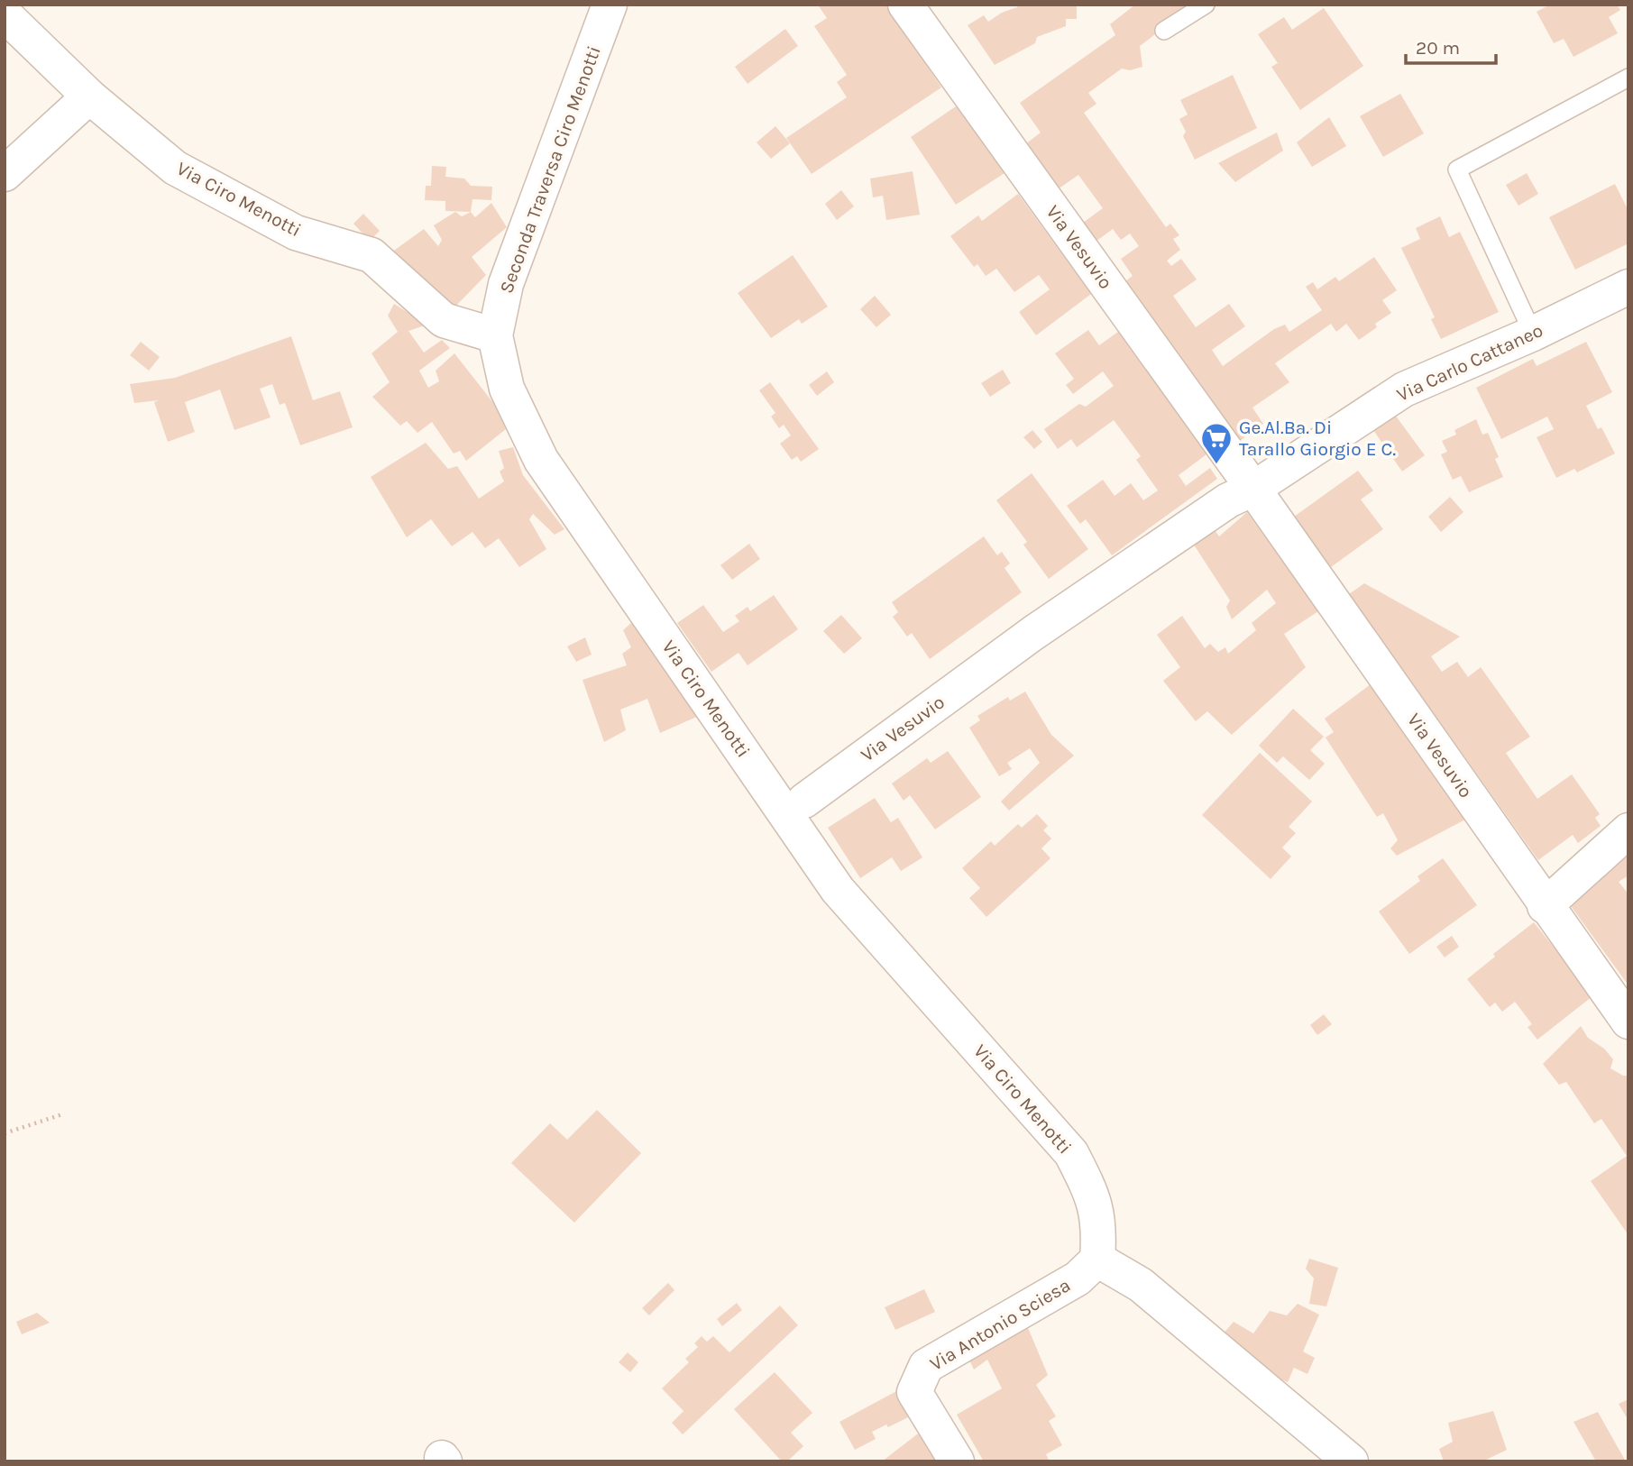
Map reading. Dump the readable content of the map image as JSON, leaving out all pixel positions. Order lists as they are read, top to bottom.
{
  "streets": {
    "street": [
      "Seconda Traversa Ciro Menotti",
      "Via Ciro Menotti",
      "Via Vesuvio",
      "Via Carlo Cattaneo",
      "Via Antonio Sciesa"
    ]
  },
  "crossings": [
    ["Seconda Traversa Ciro Menotti", "Via Ciro Menotti"],
    ["Via Ciro Menotti", "Via Antonio Sciesa"],
    ["Via Vesuvio", "Via Carlo Cattaneo"]
  ],
  "places": {
    "supermarket": ["Ge.Al.Ba. Di Tarallo Giorgio E C."]
  },
  "scale_bar": "20 m"
}
